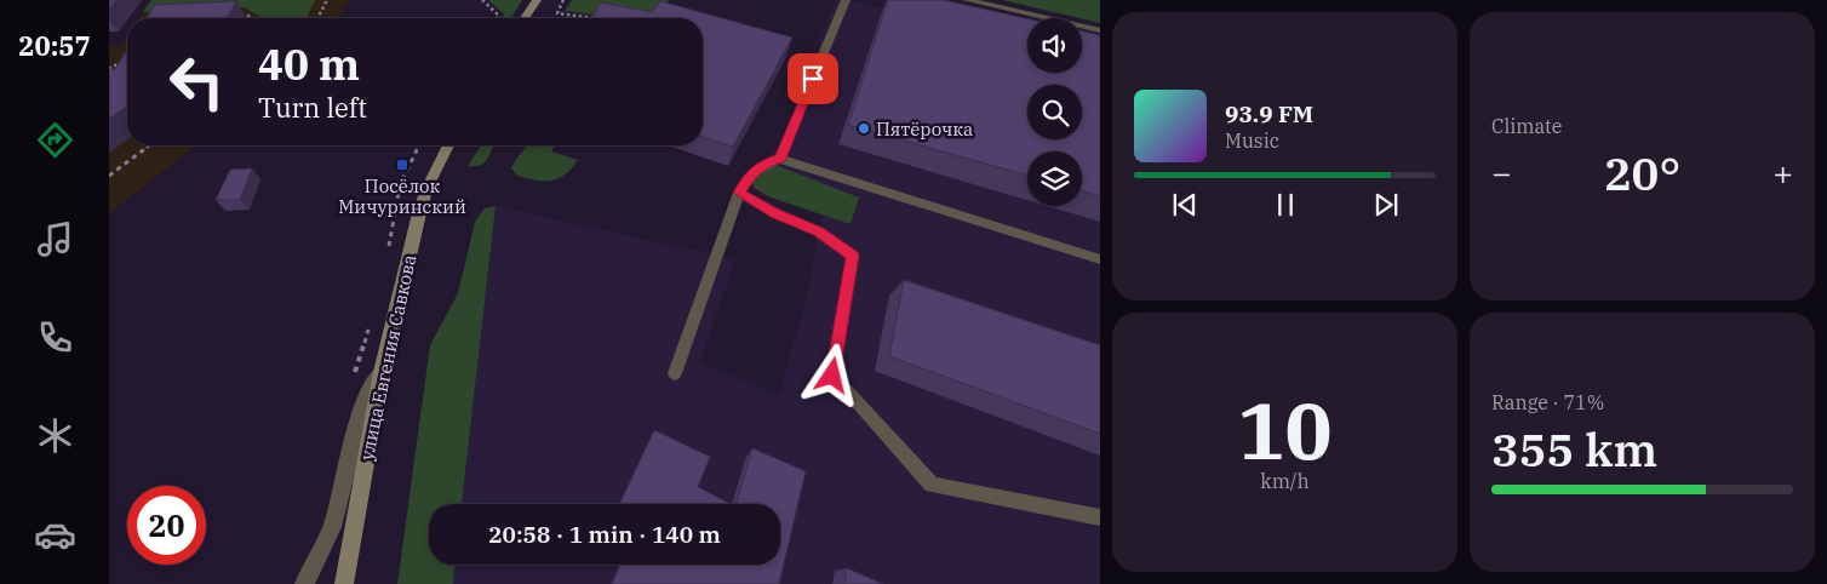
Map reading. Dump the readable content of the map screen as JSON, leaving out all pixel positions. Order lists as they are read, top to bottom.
{
  "streets": {
    "main road": ["улица Евгения Савкова"]
  },
  "places": {
    "other": ["Пятёрочка"],
    "transit": ["Посёлок Мичуринский"]
  },
  "page": {
    "tabs": "20:57",
    "tile": [
      "Climate",
      ["10", "km/h"],
      ["Range · 71%", "355 km"]
    ],
    "turn": ["40 m", "Turn left"],
    "song": ["93.9 FM", "Music"],
    "heat": ["−", "20°", "+"],
    "limit": "20",
    "trip": "20:58 · 1 min · 140 m"
  }
}
